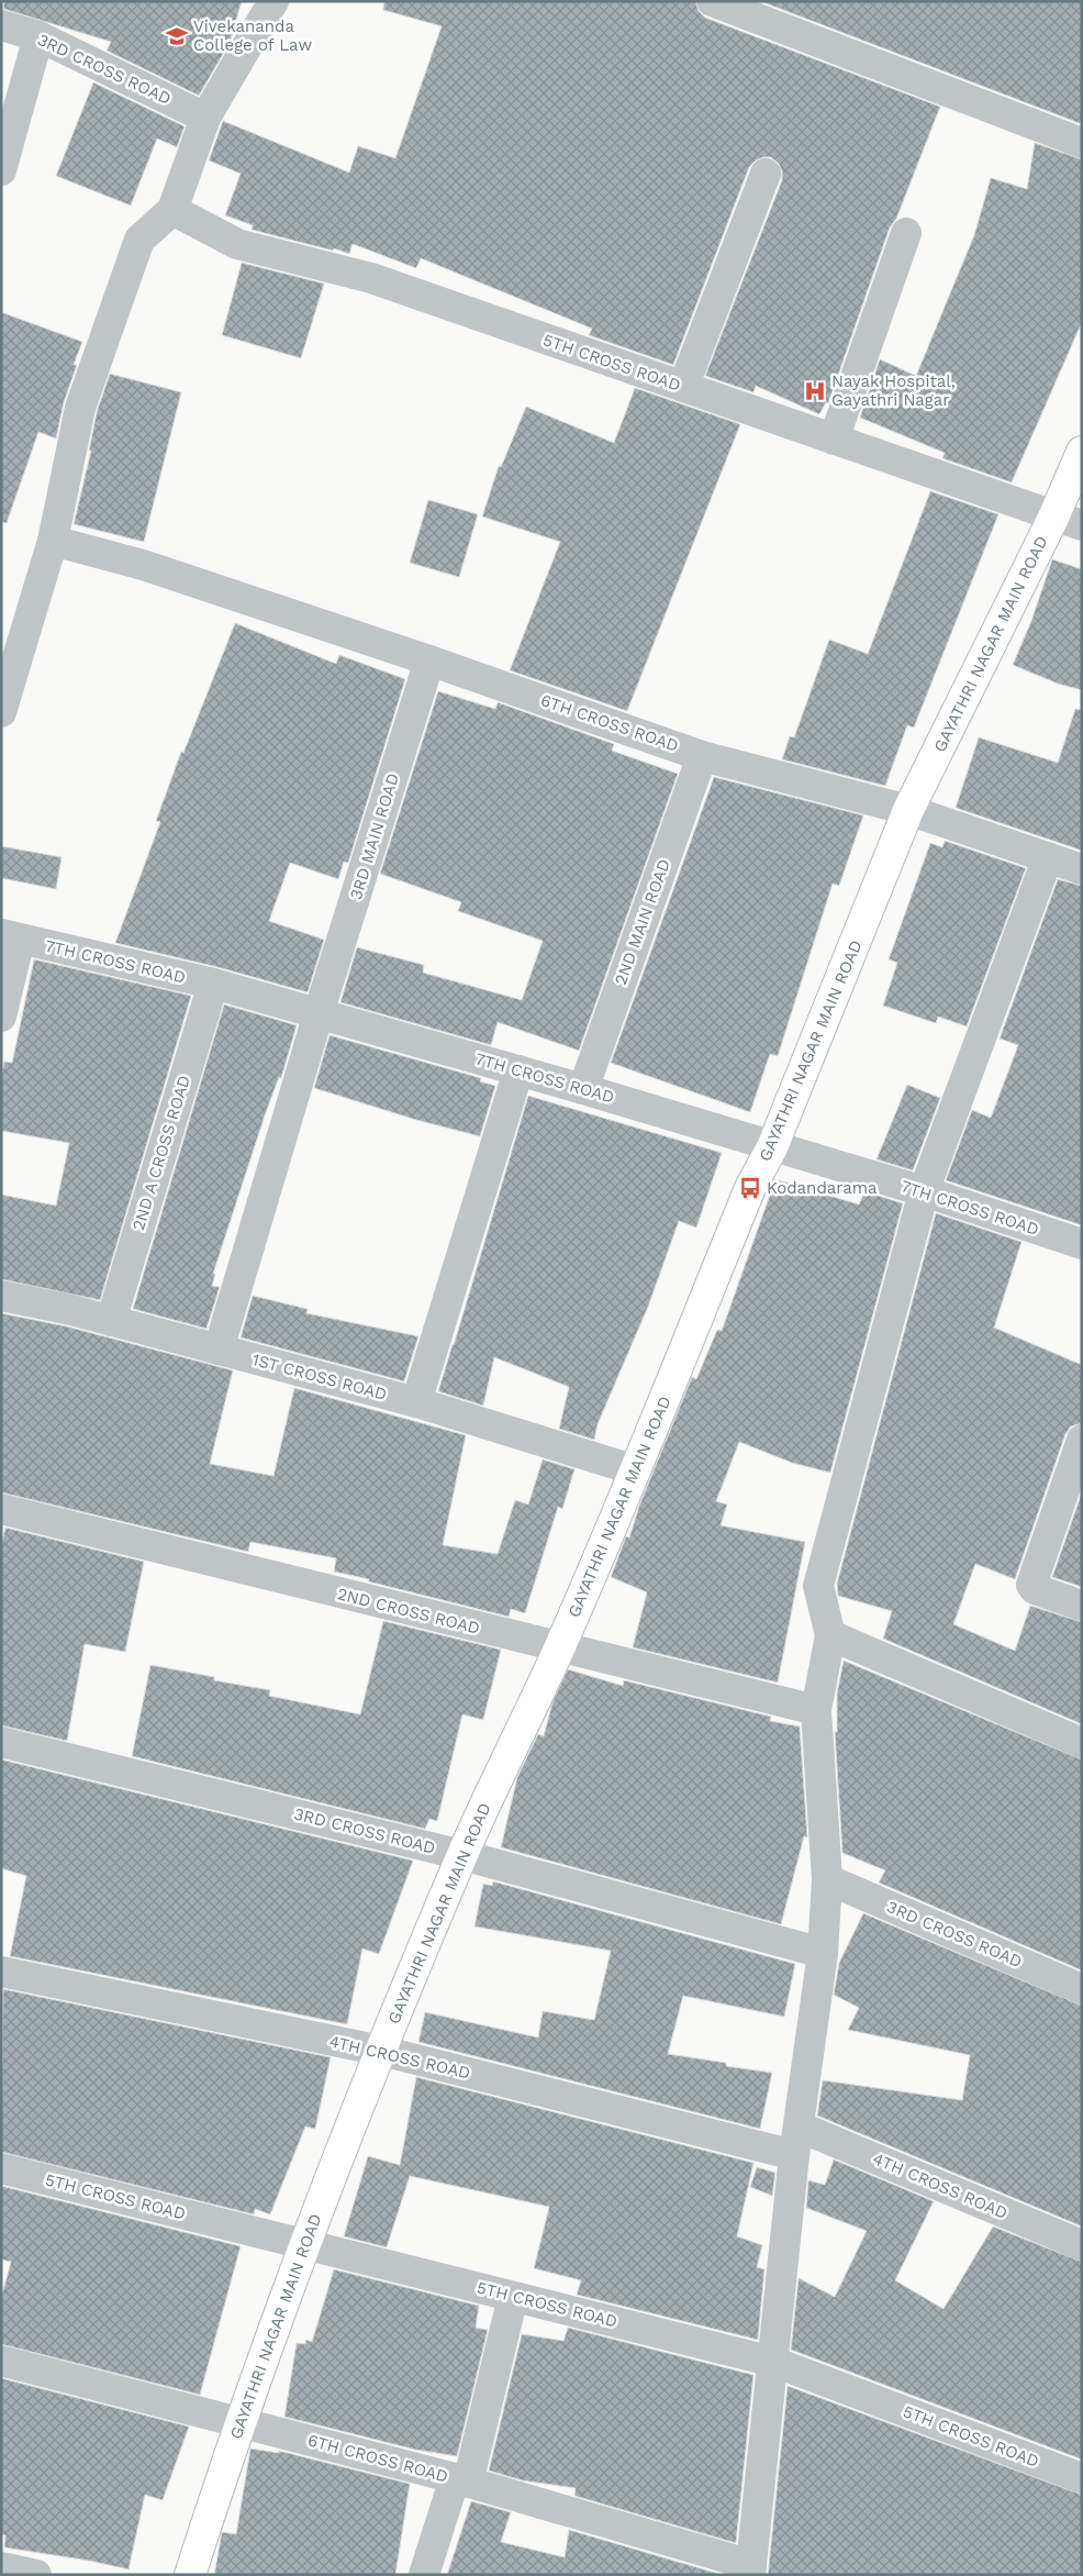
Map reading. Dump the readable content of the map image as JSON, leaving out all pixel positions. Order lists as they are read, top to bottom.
{
  "streets": {
    "street": [
      "3RD CROSS ROAD",
      "5TH CROSS ROAD",
      "GAYATHRI NAGAR MAIN ROAD",
      "6TH CROSS ROAD",
      "3RD MAIN ROAD",
      "2ND MAIN ROAD",
      "7TH CROSS ROAD",
      "2ND A CROSS ROAD",
      "1ST CROSS ROAD",
      "2ND CROSS ROAD",
      "4TH CROSS ROAD"
    ]
  },
  "crossings": [
    ["3RD CROSS ROAD", "GAYATHRI NAGAR MAIN ROAD"],
    ["5TH CROSS ROAD", "GAYATHRI NAGAR MAIN ROAD"],
    ["GAYATHRI NAGAR MAIN ROAD", "6TH CROSS ROAD"],
    ["GAYATHRI NAGAR MAIN ROAD", "7TH CROSS ROAD"],
    ["GAYATHRI NAGAR MAIN ROAD", "1ST CROSS ROAD"],
    ["GAYATHRI NAGAR MAIN ROAD", "2ND CROSS ROAD"],
    ["GAYATHRI NAGAR MAIN ROAD", "4TH CROSS ROAD"],
    ["6TH CROSS ROAD", "3RD MAIN ROAD"],
    ["6TH CROSS ROAD", "2ND MAIN ROAD"],
    ["3RD MAIN ROAD", "7TH CROSS ROAD"],
    ["3RD MAIN ROAD", "1ST CROSS ROAD"],
    ["2ND MAIN ROAD", "7TH CROSS ROAD"],
    ["7TH CROSS ROAD", "2ND A CROSS ROAD"],
    ["2ND A CROSS ROAD", "1ST CROSS ROAD"]
  ],
  "places": {
    "school or university": ["Vivekananda College of Law"],
    "hospital": ["Nayak Hospital, Gayathri Nagar"],
    "bus stop": ["Kodandarama"]
  }
}
